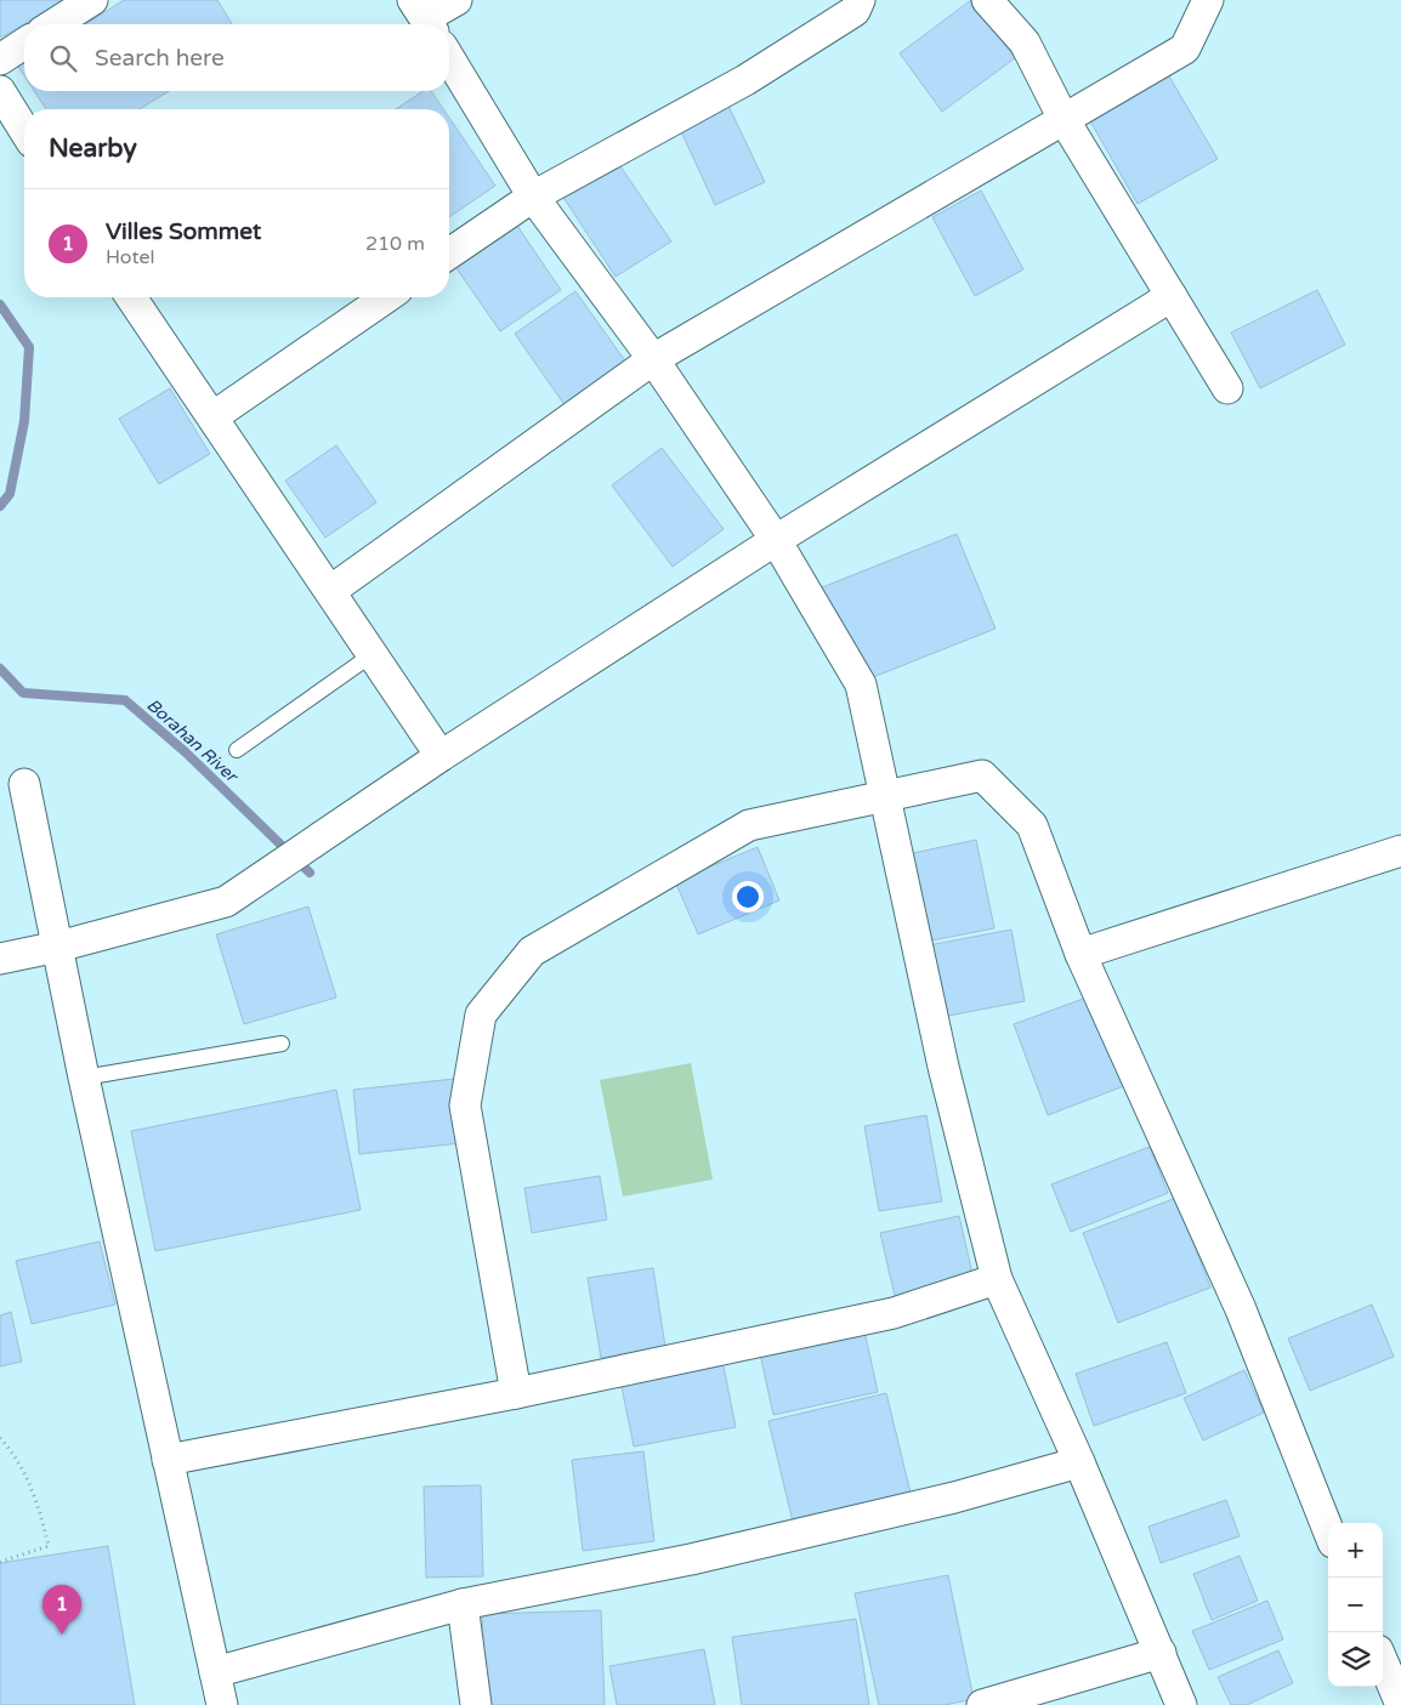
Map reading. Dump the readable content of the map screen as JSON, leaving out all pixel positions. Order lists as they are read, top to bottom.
{
  "water": ["Borahan River"],
  "page": {
    "search": "Search here",
    "heading": "Nearby",
    "list": [
      {
        "mark": "1",
        "name": "Villes Sommet",
        "note": "Hotel",
        "value": "210 m"
      }
    ],
    "map_buttons": ["+", "−"],
    "pins": "1"
  }
}
